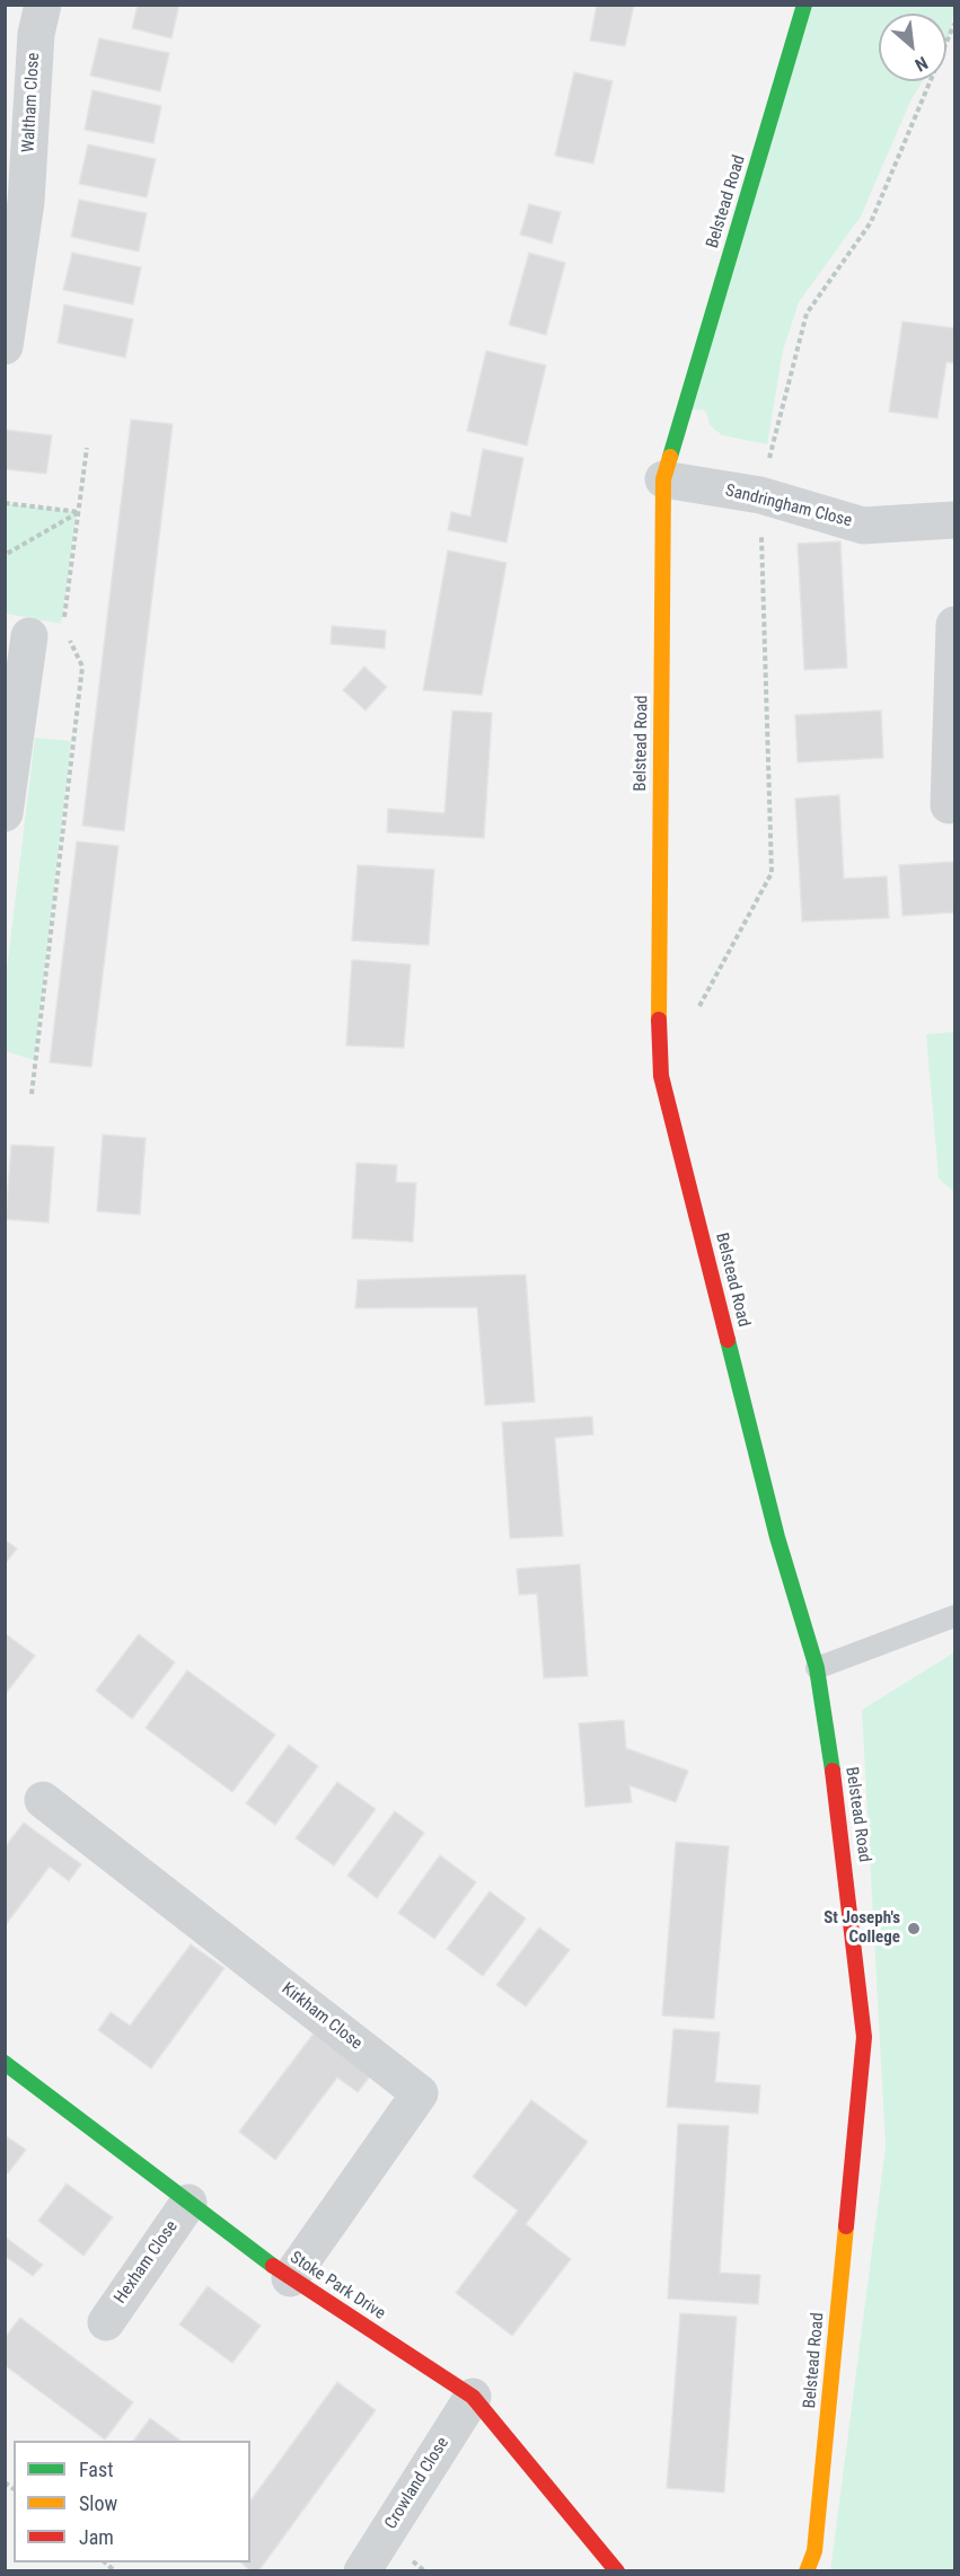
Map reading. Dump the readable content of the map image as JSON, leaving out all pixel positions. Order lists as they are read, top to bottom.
{
  "streets": {
    "street": [
      "Waltham Close",
      "Belstead Road",
      "Sandringham Close",
      "Kirkham Close",
      "Hexham Close",
      "Stoke Park Drive",
      "Crowland Close"
    ]
  },
  "crossings": [
    ["Belstead Road", "Sandringham Close"],
    ["Kirkham Close", "Stoke Park Drive"],
    ["Hexham Close", "Stoke Park Drive"],
    ["Stoke Park Drive", "Crowland Close"]
  ],
  "places": ["St Joseph's College"],
  "legend": ["Fast", "Slow", "Jam"],
  "north": "bottom right"
}
